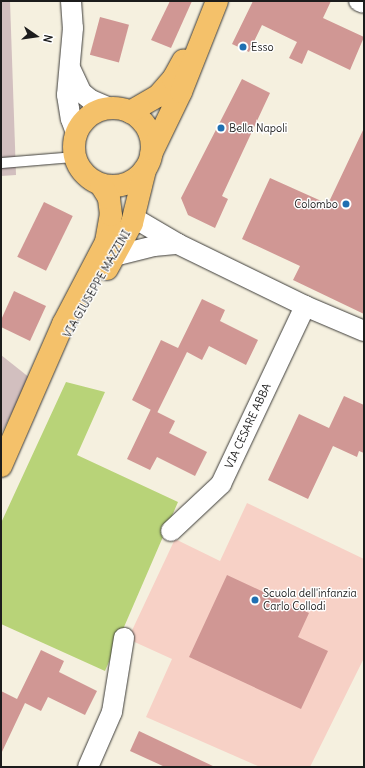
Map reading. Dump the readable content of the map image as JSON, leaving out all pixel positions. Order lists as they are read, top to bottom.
{
  "streets": {
    "main road": ["VIA GIUSEPPE MAZZINI"],
    "street": ["VIA CESARE ABBA"]
  },
  "places": [
    "Esso",
    "Bella Napoli",
    "Colombo",
    "Scuola dell'infanzia Carlo Collodi"
  ],
  "north": "right"
}
